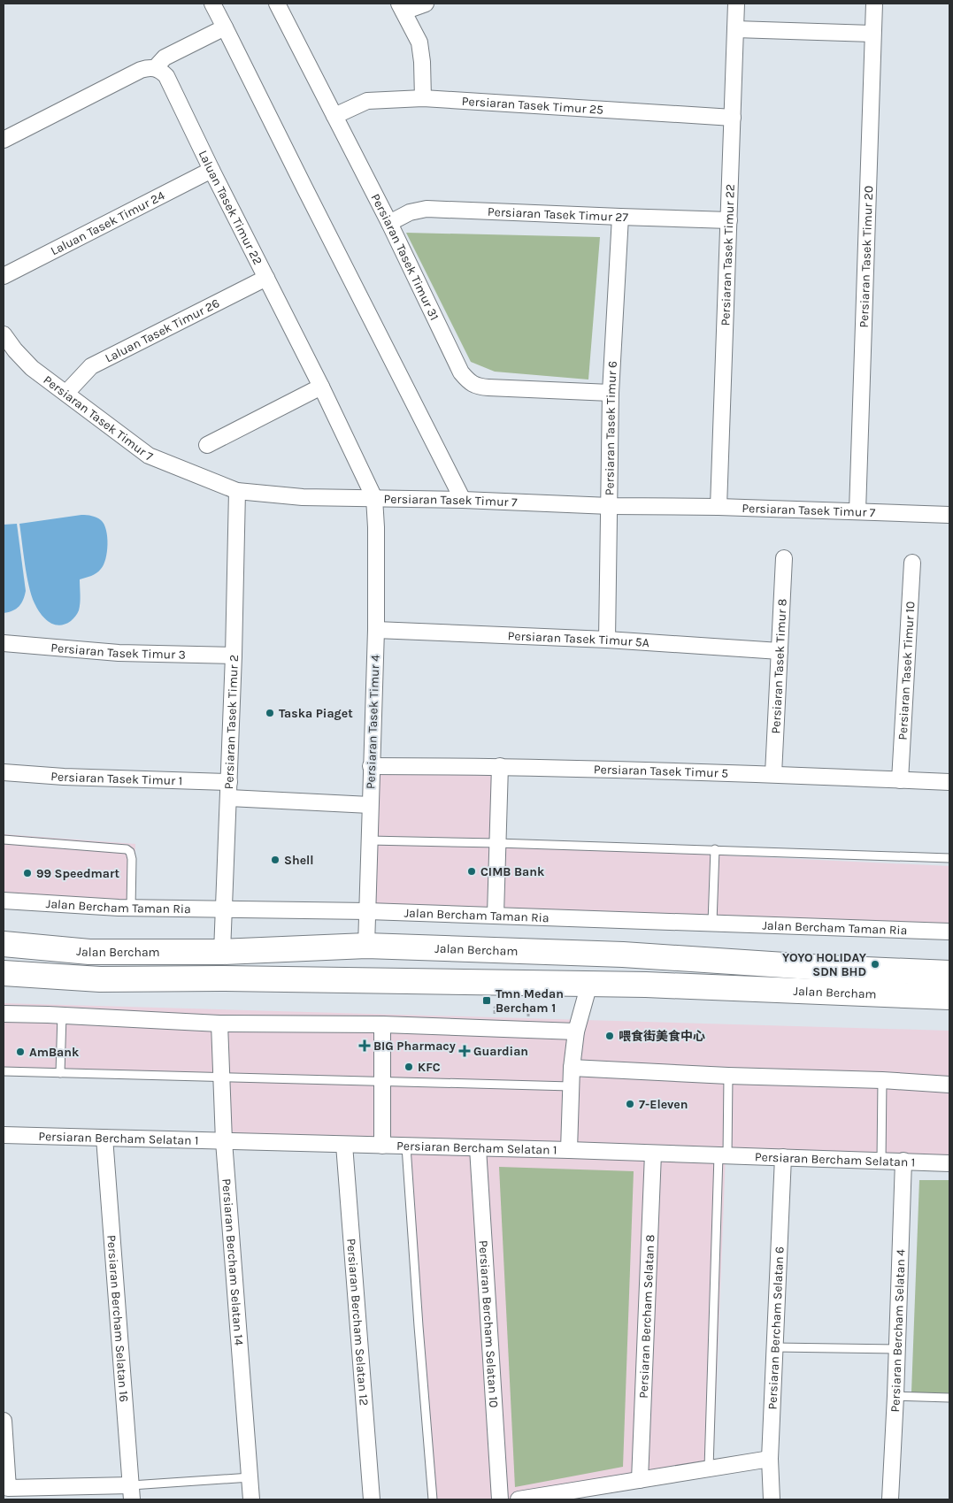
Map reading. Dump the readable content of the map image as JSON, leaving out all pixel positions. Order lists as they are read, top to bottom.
{
  "streets": {
    "main road": ["Jalan Bercham"],
    "street": [
      "Persiaran Tasek Timur 25",
      "Laluan Tasek Timur 22",
      "Persiaran Tasek Timur 27",
      "Laluan Tasek Timur 24",
      "Persiaran Tasek Timur 22",
      "Persiaran Tasek Timur 31",
      "Persiaran Tasek Timur 20",
      "Laluan Tasek Timur 26",
      "Persiaran Tasek Timur 7",
      "Persiaran Tasek Timur 6",
      "Persiaran Tasek Timur 5A",
      "Persiaran Tasek Timur 3",
      "Persiaran Tasek Timur 8",
      "Persiaran Tasek Timur 10",
      "Persiaran Tasek Timur 2",
      "Persiaran Tasek Timur 4",
      "Persiaran Tasek Timur 5",
      "Persiaran Tasek Timur 1",
      "Jalan Bercham Taman Ria",
      "Persiaran Bercham Selatan 1",
      "Persiaran Bercham Selatan 14",
      "Persiaran Bercham Selatan 8",
      "Persiaran Bercham Selatan 16",
      "Persiaran Bercham Selatan 12",
      "Persiaran Bercham Selatan 10",
      "Persiaran Bercham Selatan 6",
      "Persiaran Bercham Selatan 4"
    ]
  },
  "crossings": [
    ["Persiaran Tasek Timur 25", "Persiaran Tasek Timur 22"],
    ["Persiaran Tasek Timur 25", "Persiaran Tasek Timur 31"],
    ["Laluan Tasek Timur 22", "Laluan Tasek Timur 24"],
    ["Laluan Tasek Timur 22", "Laluan Tasek Timur 26"],
    ["Laluan Tasek Timur 22", "Persiaran Tasek Timur 7"],
    ["Laluan Tasek Timur 22", "Persiaran Tasek Timur 4"],
    ["Persiaran Tasek Timur 27", "Persiaran Tasek Timur 22"],
    ["Persiaran Tasek Timur 27", "Persiaran Tasek Timur 31"],
    ["Persiaran Tasek Timur 27", "Persiaran Tasek Timur 6"],
    ["Persiaran Tasek Timur 22", "Persiaran Tasek Timur 7"],
    ["Persiaran Tasek Timur 31", "Persiaran Tasek Timur 6"],
    ["Persiaran Tasek Timur 20", "Persiaran Tasek Timur 7"],
    ["Laluan Tasek Timur 26", "Persiaran Tasek Timur 7"],
    ["Persiaran Tasek Timur 7", "Persiaran Tasek Timur 6"],
    ["Persiaran Tasek Timur 7", "Persiaran Tasek Timur 2"],
    ["Persiaran Tasek Timur 7", "Persiaran Tasek Timur 4"],
    ["Persiaran Tasek Timur 6", "Persiaran Tasek Timur 5A"],
    ["Persiaran Tasek Timur 5A", "Persiaran Tasek Timur 8"],
    ["Persiaran Tasek Timur 5A", "Persiaran Tasek Timur 4"],
    ["Persiaran Tasek Timur 3", "Persiaran Tasek Timur 2"],
    ["Persiaran Tasek Timur 8", "Persiaran Tasek Timur 5"],
    ["Persiaran Tasek Timur 10", "Persiaran Tasek Timur 5"],
    ["Persiaran Tasek Timur 2", "Persiaran Tasek Timur 1"],
    ["Persiaran Tasek Timur 2", "Jalan Bercham Taman Ria"],
    ["Persiaran Tasek Timur 2", "Jalan Bercham"],
    ["Persiaran Tasek Timur 4", "Persiaran Tasek Timur 5"],
    ["Persiaran Tasek Timur 4", "Jalan Bercham Taman Ria"],
    ["Persiaran Tasek Timur 4", "Jalan Bercham"],
    ["Persiaran Bercham Selatan 1", "Persiaran Bercham Selatan 14"],
    ["Persiaran Bercham Selatan 1", "Persiaran Bercham Selatan 8"],
    ["Persiaran Bercham Selatan 1", "Persiaran Bercham Selatan 16"],
    ["Persiaran Bercham Selatan 1", "Persiaran Bercham Selatan 12"],
    ["Persiaran Bercham Selatan 1", "Persiaran Bercham Selatan 10"],
    ["Persiaran Bercham Selatan 1", "Persiaran Bercham Selatan 6"],
    ["Persiaran Bercham Selatan 1", "Persiaran Bercham Selatan 4"]
  ],
  "places": {
    "other": [
      "Taska Piaget",
      "Shell",
      "CIMB Bank",
      "99 Speedmart",
      "YOYO HOLIDAY SDN BHD",
      "喂食街美食中心",
      "AmBank",
      "KFC",
      "7-Eleven"
    ],
    "transit": ["Tmn Medan Bercham 1"],
    "health": ["BIG Pharmacy", "Guardian"]
  }
}
